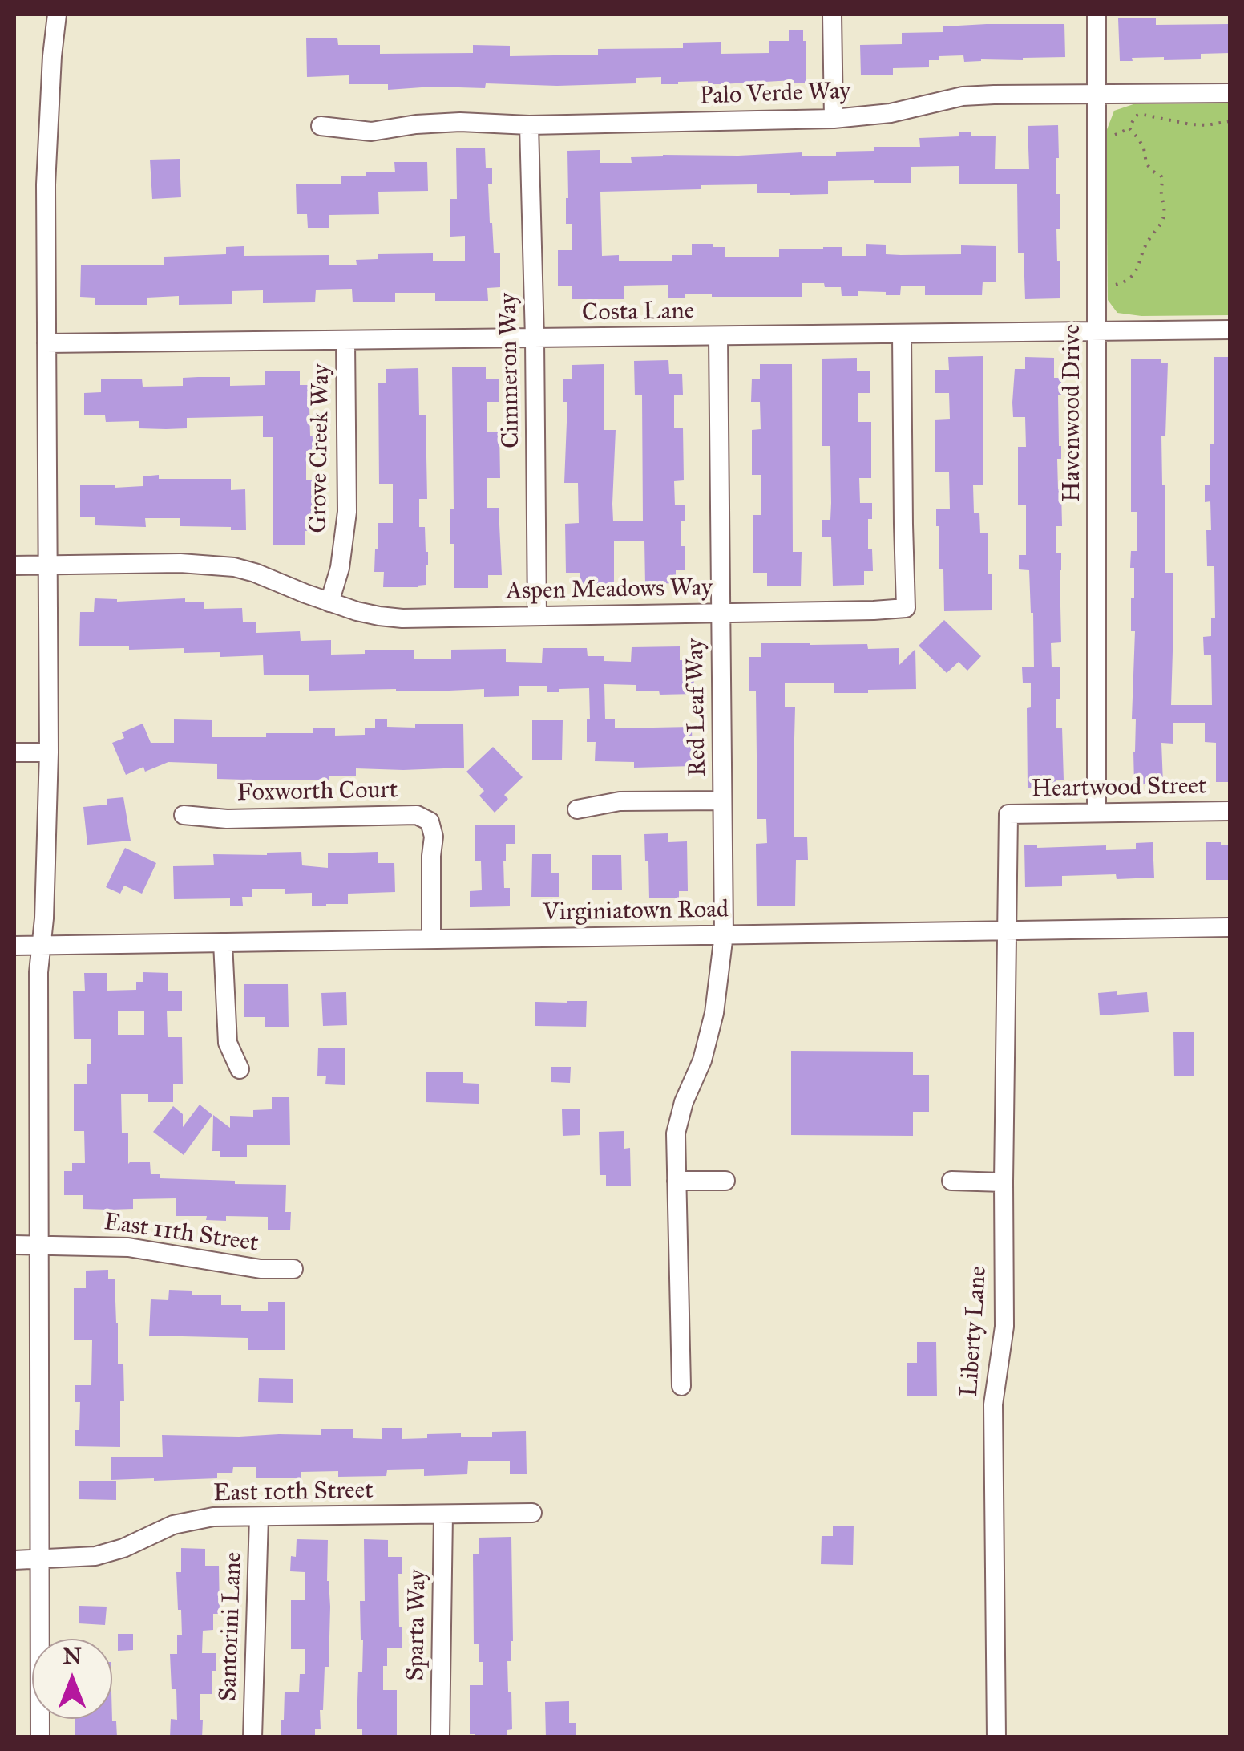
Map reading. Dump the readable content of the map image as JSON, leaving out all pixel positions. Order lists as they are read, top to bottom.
{
  "streets": {
    "street": [
      "Palo Verde Way",
      "Costa Lane",
      "Cimmeron Way",
      "Havenwood Drive",
      "Grove Creek Way",
      "Aspen Meadows Way",
      "Red Leaf Way",
      "Heartwood Street",
      "Foxworth Court",
      "Virginiatown Road",
      "East 11th Street",
      "Liberty Lane",
      "East 10th Street",
      "Sparta Way",
      "Santorini Lane"
    ]
  },
  "crossings": [
    ["Palo Verde Way", "Cimmeron Way"],
    ["Palo Verde Way", "Havenwood Drive"],
    ["Costa Lane", "Cimmeron Way"],
    ["Costa Lane", "Havenwood Drive"],
    ["Costa Lane", "Grove Creek Way"],
    ["Costa Lane", "Aspen Meadows Way"],
    ["Costa Lane", "Red Leaf Way"],
    ["Cimmeron Way", "Aspen Meadows Way"],
    ["Havenwood Drive", "Heartwood Street"],
    ["Grove Creek Way", "Aspen Meadows Way"],
    ["Aspen Meadows Way", "Red Leaf Way"],
    ["Red Leaf Way", "Virginiatown Road"],
    ["Heartwood Street", "Liberty Lane"],
    ["Foxworth Court", "Virginiatown Road"],
    ["Virginiatown Road", "Liberty Lane"],
    ["East 10th Street", "Sparta Way"],
    ["East 10th Street", "Santorini Lane"]
  ],
  "north": "top"
}
